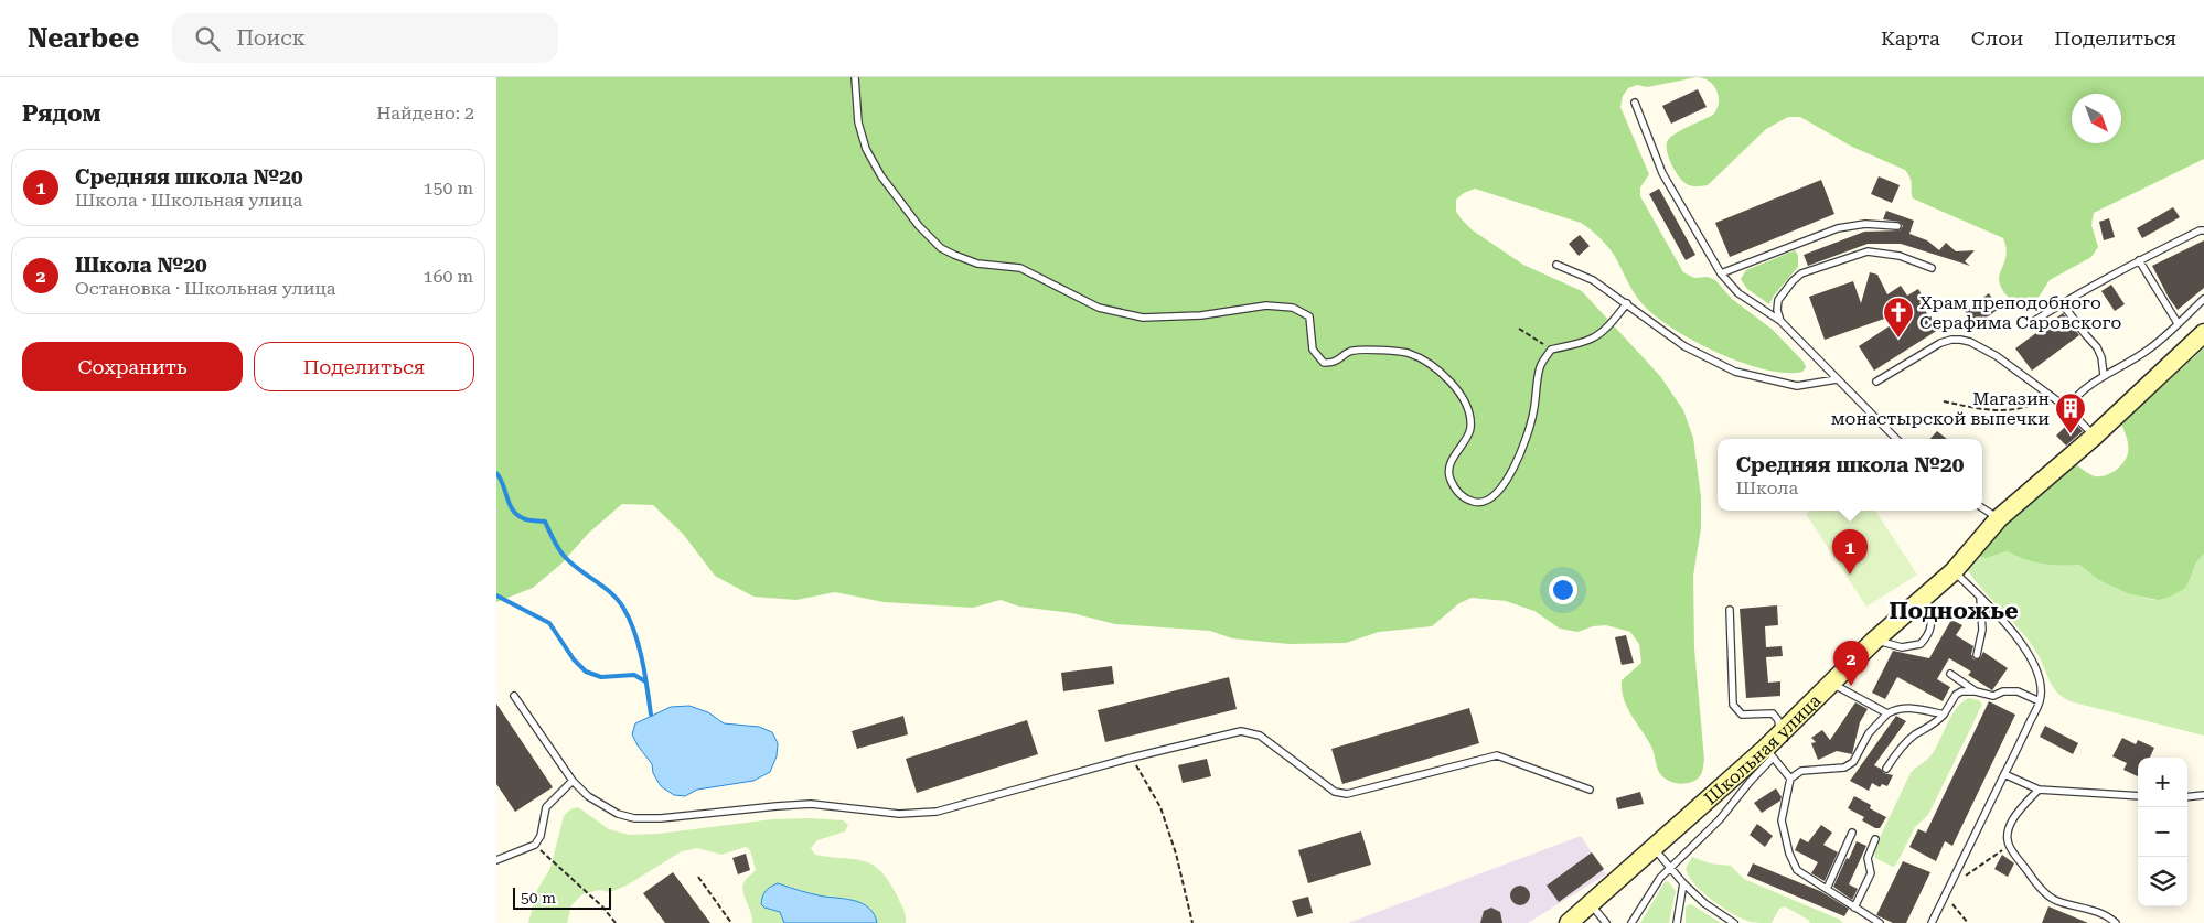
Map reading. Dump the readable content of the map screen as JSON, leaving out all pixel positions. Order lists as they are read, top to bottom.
{
  "streets": {
    "main road": ["Школьная улица"]
  },
  "districts": ["Подножье"],
  "places": {
    "church": ["Храм преподобного Серафима Саровского"],
    "building": ["Магазин монастырской выпечки"]
  },
  "scale_bar": "50 m",
  "north": "bottom right",
  "page": {
    "header": "Nearbee",
    "search": "Поиск",
    "nav": ["Карта", "Слои", "Поделиться"],
    "heading": ["Рядом", "Найдено: 2"],
    "list": [
      {
        "mark": "1",
        "name": "Средняя школа №20",
        "note": "Школа · Школьная улица",
        "value": "150 m"
      },
      {
        "mark": "2",
        "name": "Школа №20",
        "note": "Остановка · Школьная улица",
        "value": "160 m"
      }
    ],
    "buttons": ["Сохранить", "Поделиться"],
    "popup": ["Средняя школа №20", "Школа"],
    "pins": ["1", "2"],
    "map_buttons": ["+", "−"],
    "scale": "50 m"
  }
}
